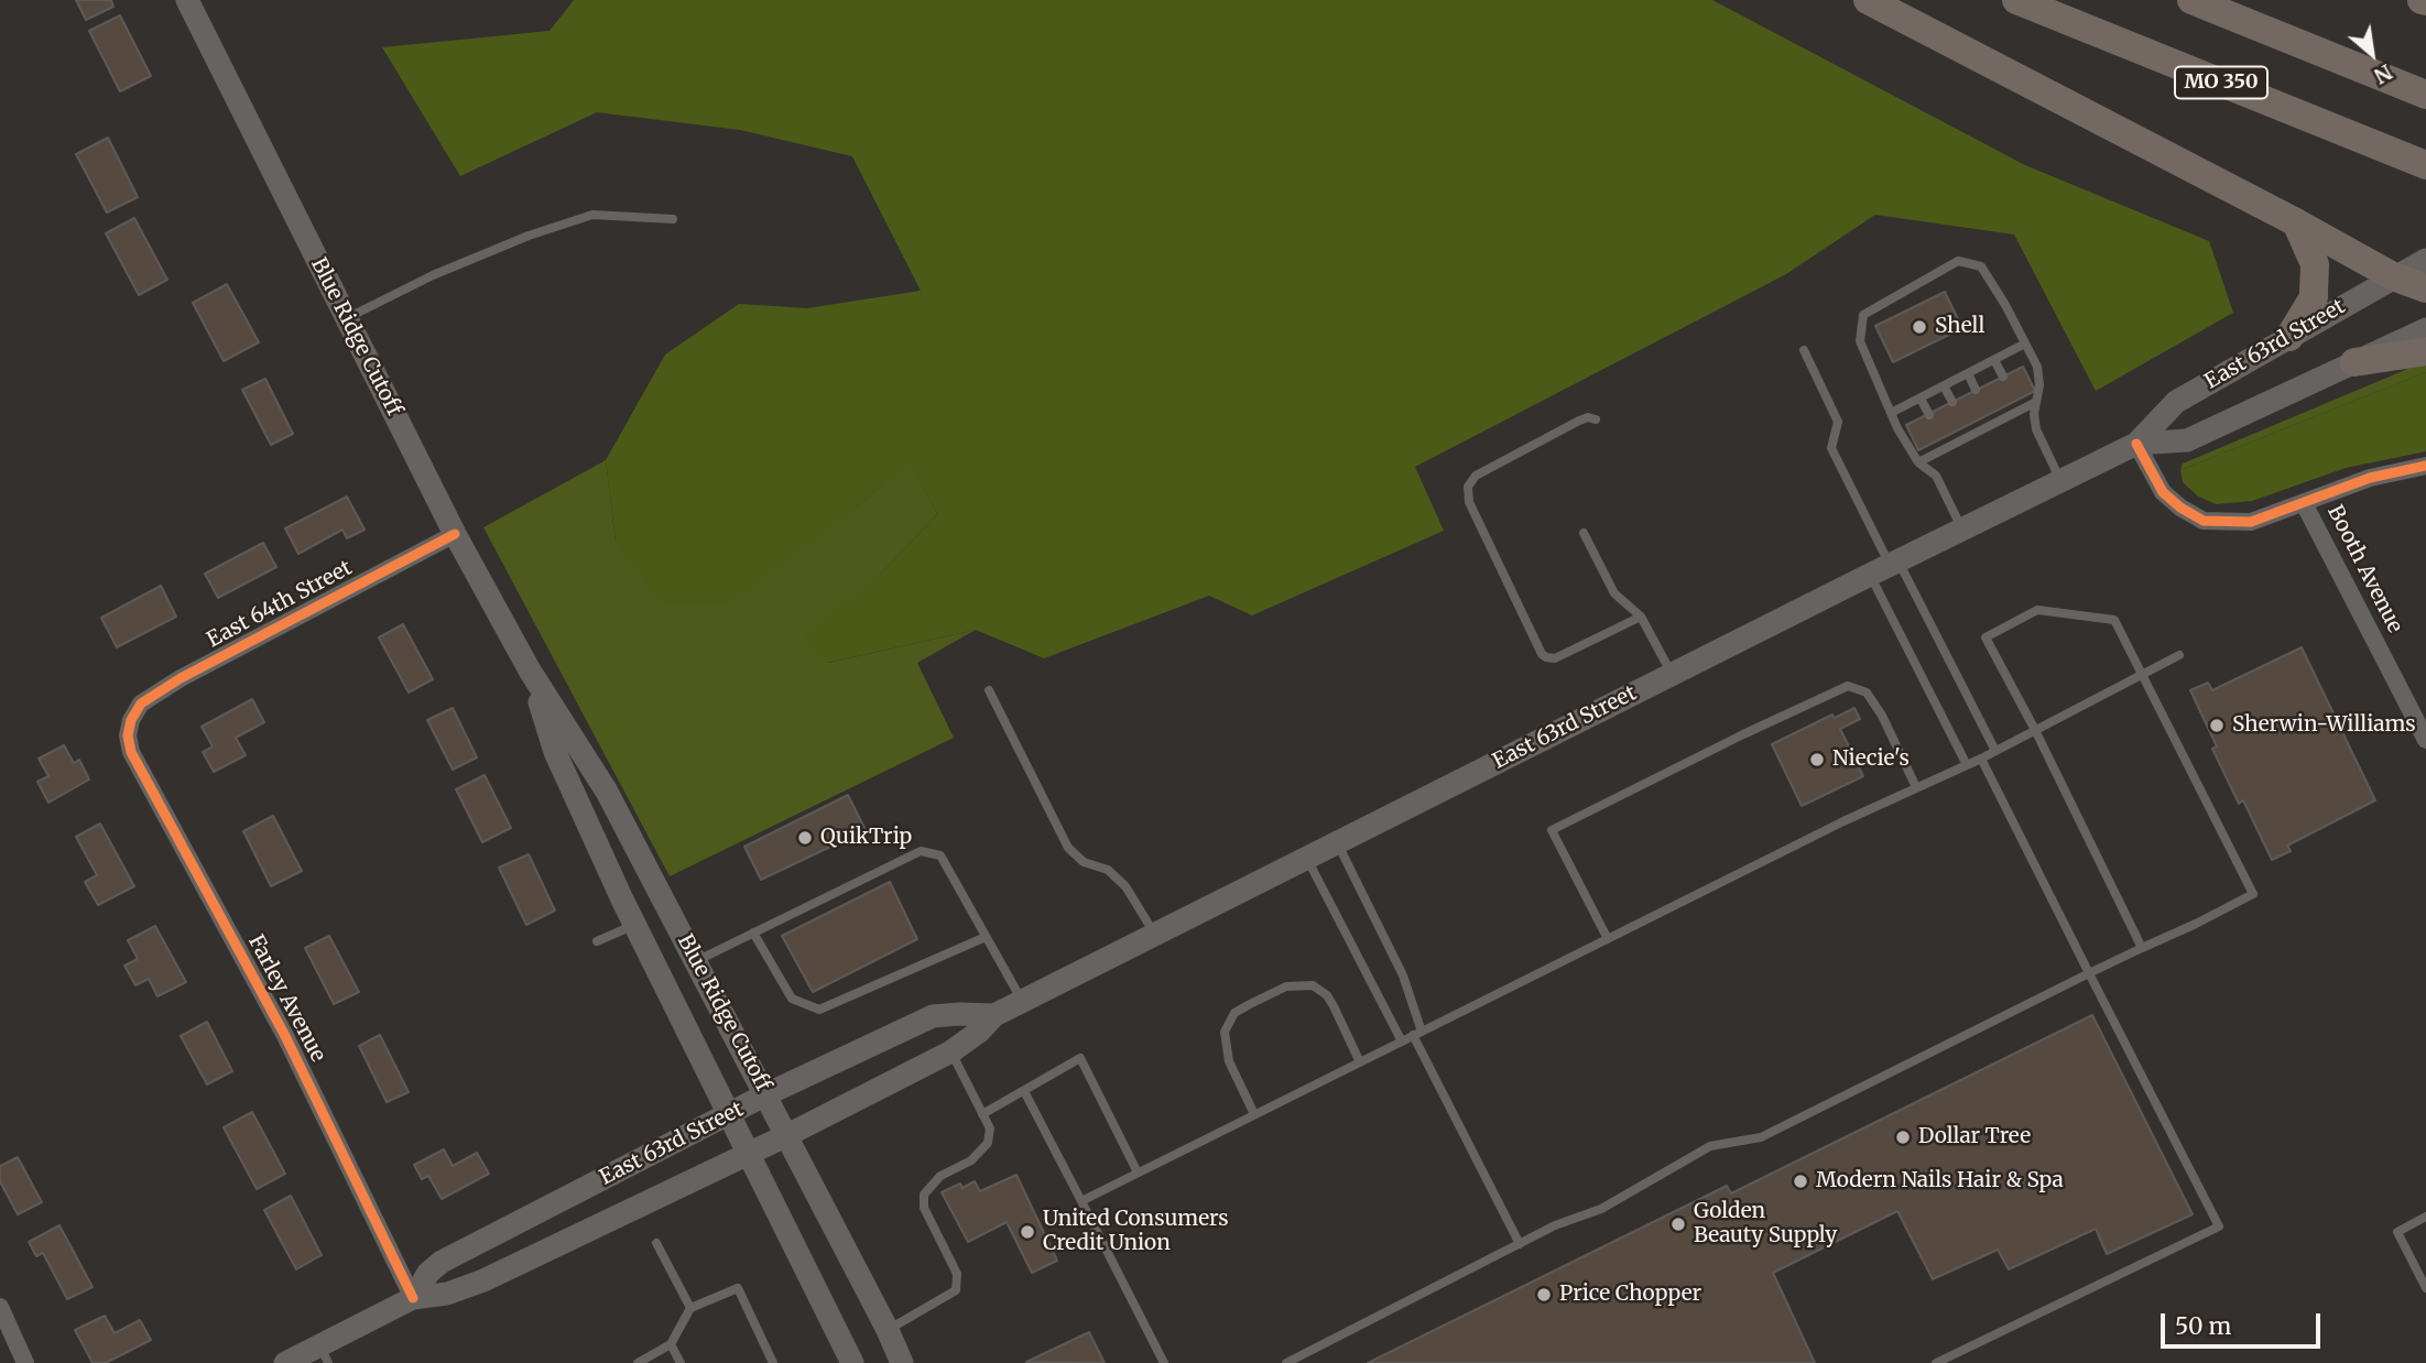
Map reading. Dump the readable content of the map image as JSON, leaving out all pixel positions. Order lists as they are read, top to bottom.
{
  "streets": {
    "highway": ["MO 350"],
    "main road": ["Blue Ridge Cutoff", "East 63rd Street"],
    "street": ["Booth Avenue", "East 64th Street", "Farley Avenue"]
  },
  "crossings": [
    ["Blue Ridge Cutoff", "East 63rd Street"],
    ["Blue Ridge Cutoff", "East 64th Street"],
    ["East 63rd Street", "Farley Avenue"],
    ["East 64th Street", "Farley Avenue"]
  ],
  "places": [
    "Shell",
    "Sherwin-Williams",
    "Niecie's",
    "QuikTrip",
    "Dollar Tree",
    "Modern Nails Hair & Spa",
    "Golden Beauty Supply",
    "United Consumers Credit Union",
    "Price Chopper"
  ],
  "scale_bar": "50 m",
  "north": "bottom right"
}
